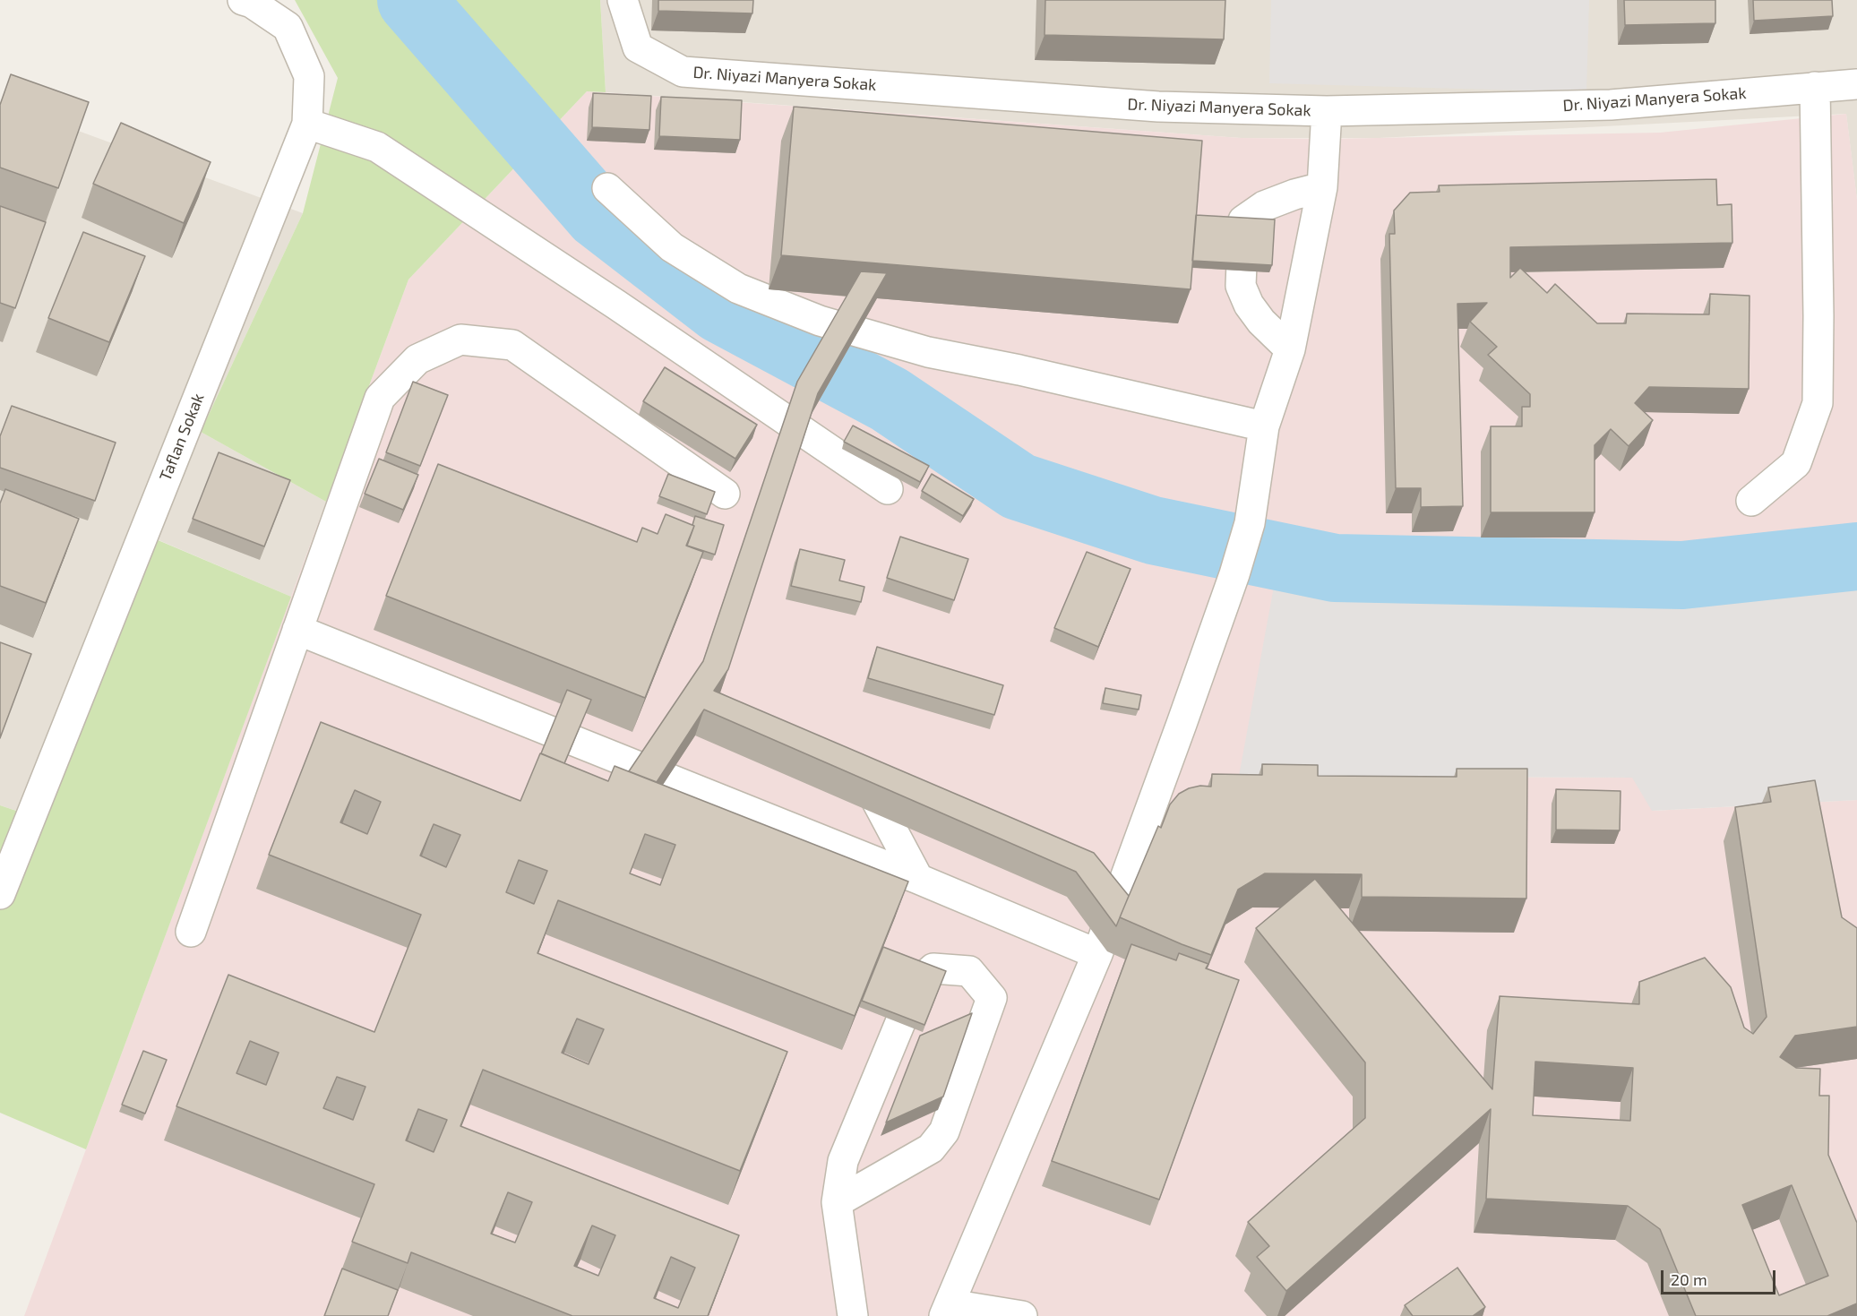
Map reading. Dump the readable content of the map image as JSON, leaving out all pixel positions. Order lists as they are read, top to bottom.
{
  "streets": {
    "street": ["Dr. Niyazi Manyera Sokak", "Taflan Sokak"]
  },
  "scale_bar": "20 m"
}
